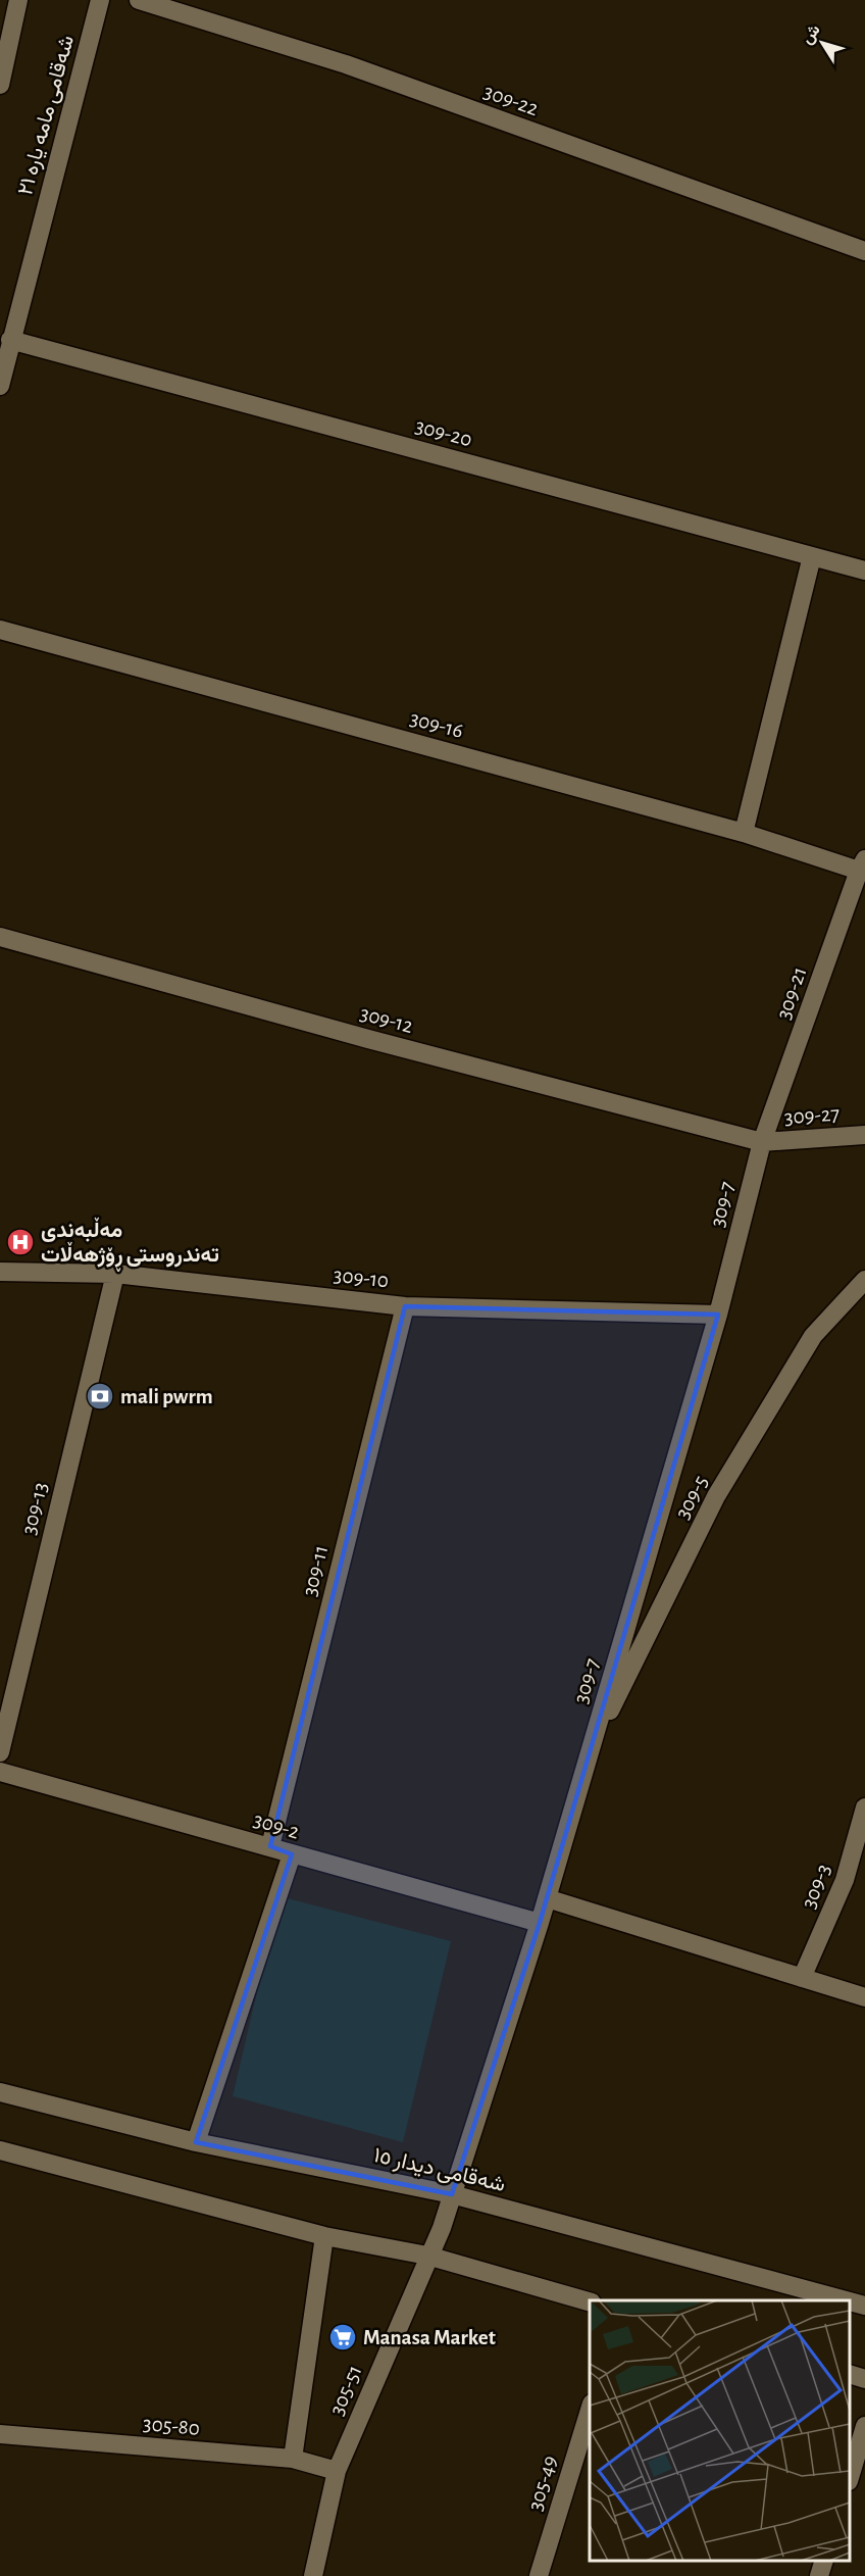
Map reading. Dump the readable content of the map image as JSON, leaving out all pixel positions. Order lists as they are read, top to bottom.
{
  "streets": {
    "street": [
      "309-22",
      "شەقامی مامە یارە ٢١",
      "309-20",
      "309-16",
      "309-21",
      "309-12",
      "309-27",
      "309-7",
      "309-10",
      "309-5",
      "309-13",
      "309-11",
      "309-2",
      "309-3",
      "شەقامی دیدار ١٥",
      "305-51",
      "305-80",
      "305-49"
    ]
  },
  "crossings": [
    ["شەقامی مامە یارە ٢١", "309-20"],
    ["309-16", "309-21"],
    ["309-21", "309-12"],
    ["309-21", "309-27"],
    ["309-21", "309-7"],
    ["309-12", "309-27"],
    ["309-12", "309-7"],
    ["309-27", "309-7"],
    ["309-7", "309-10"],
    ["309-7", "309-5"],
    ["309-7", "309-2"],
    ["309-7", "شەقامی دیدار ١٥"],
    ["309-7", "305-51"],
    ["309-10", "309-13"],
    ["309-10", "309-11"],
    ["309-11", "309-2"],
    ["305-51", "305-80"]
  ],
  "places": {
    "hospital": ["مەڵبەندی تەندروستی ڕۆژهەڵات"],
    "bank": ["mali pwrm"],
    "supermarket": ["Manasa Market"]
  },
  "north": "top left"
}
